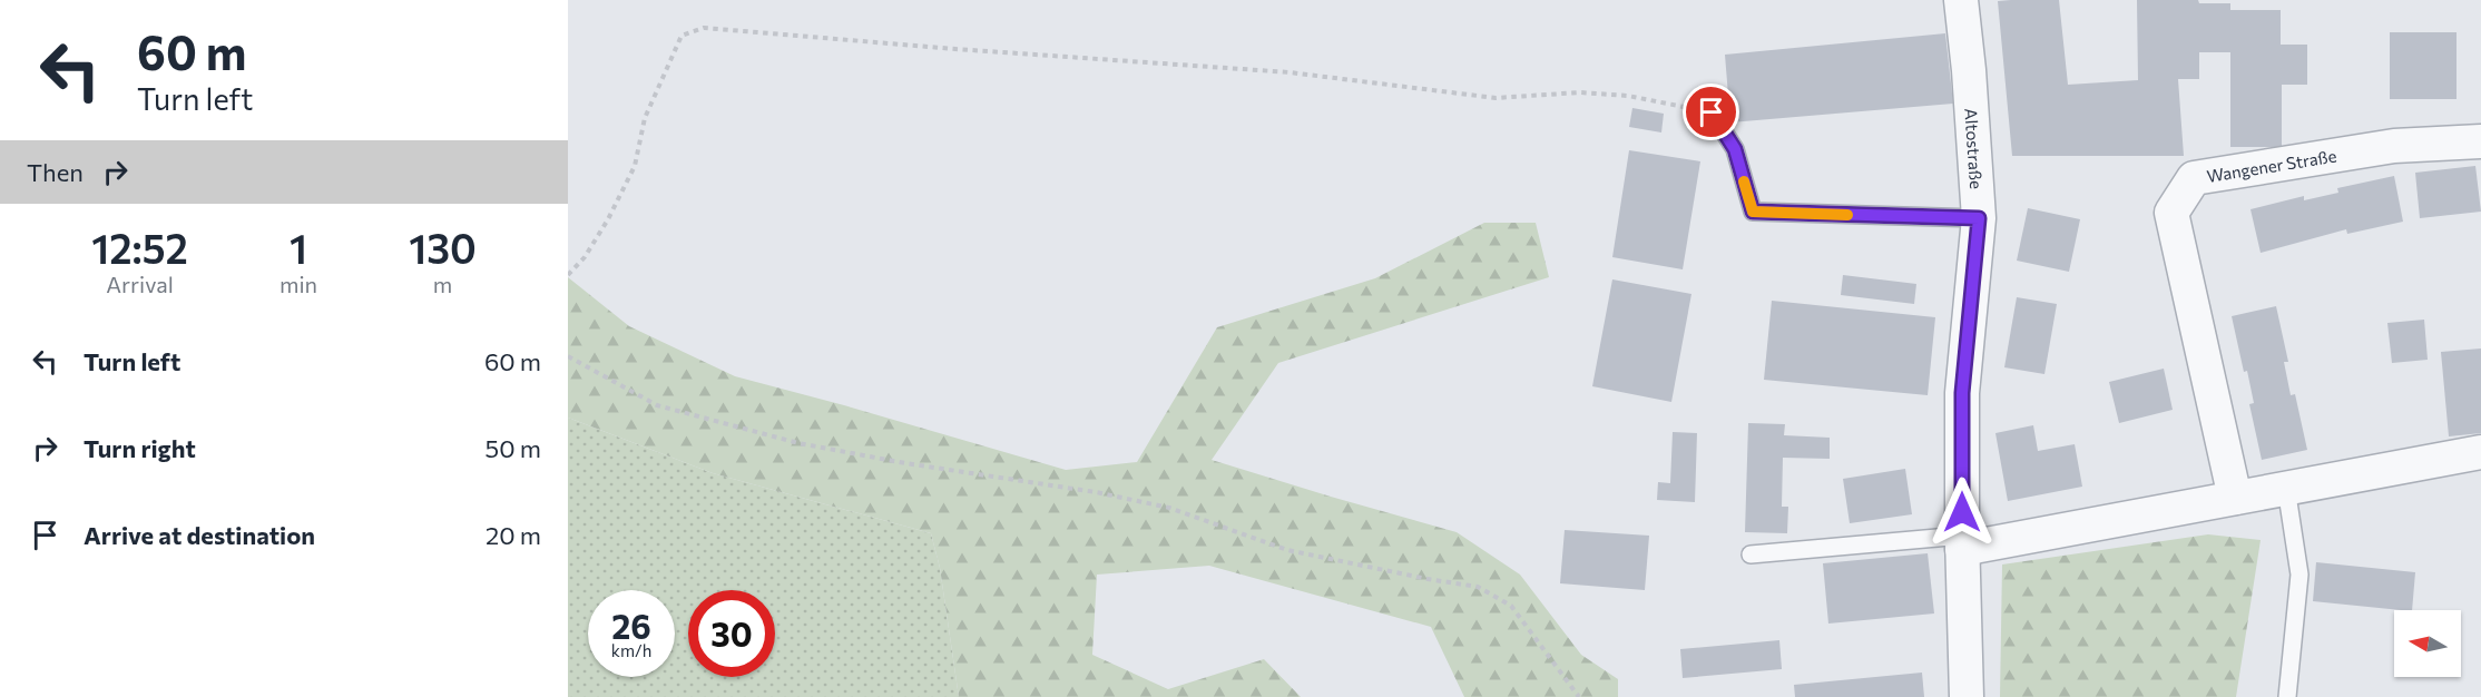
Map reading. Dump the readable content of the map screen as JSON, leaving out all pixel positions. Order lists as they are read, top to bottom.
{
  "streets": {
    "street": ["Altostraße", "Wangener Straße"]
  },
  "north": "left",
  "page": {
    "turn": ["60 m", "Turn left"],
    "then": "Then",
    "eta": [
      "12:52",
      "Arrival",
      "1",
      "min",
      "130",
      "m"
    ],
    "list": [
      {
        "name": "Turn left",
        "value": "60 m"
      },
      {
        "name": "Turn right",
        "value": "50 m"
      },
      {
        "name": "Arrive at destination",
        "value": "20 m"
      }
    ],
    "speed": "26 km/h",
    "limit": "30"
  }
}
